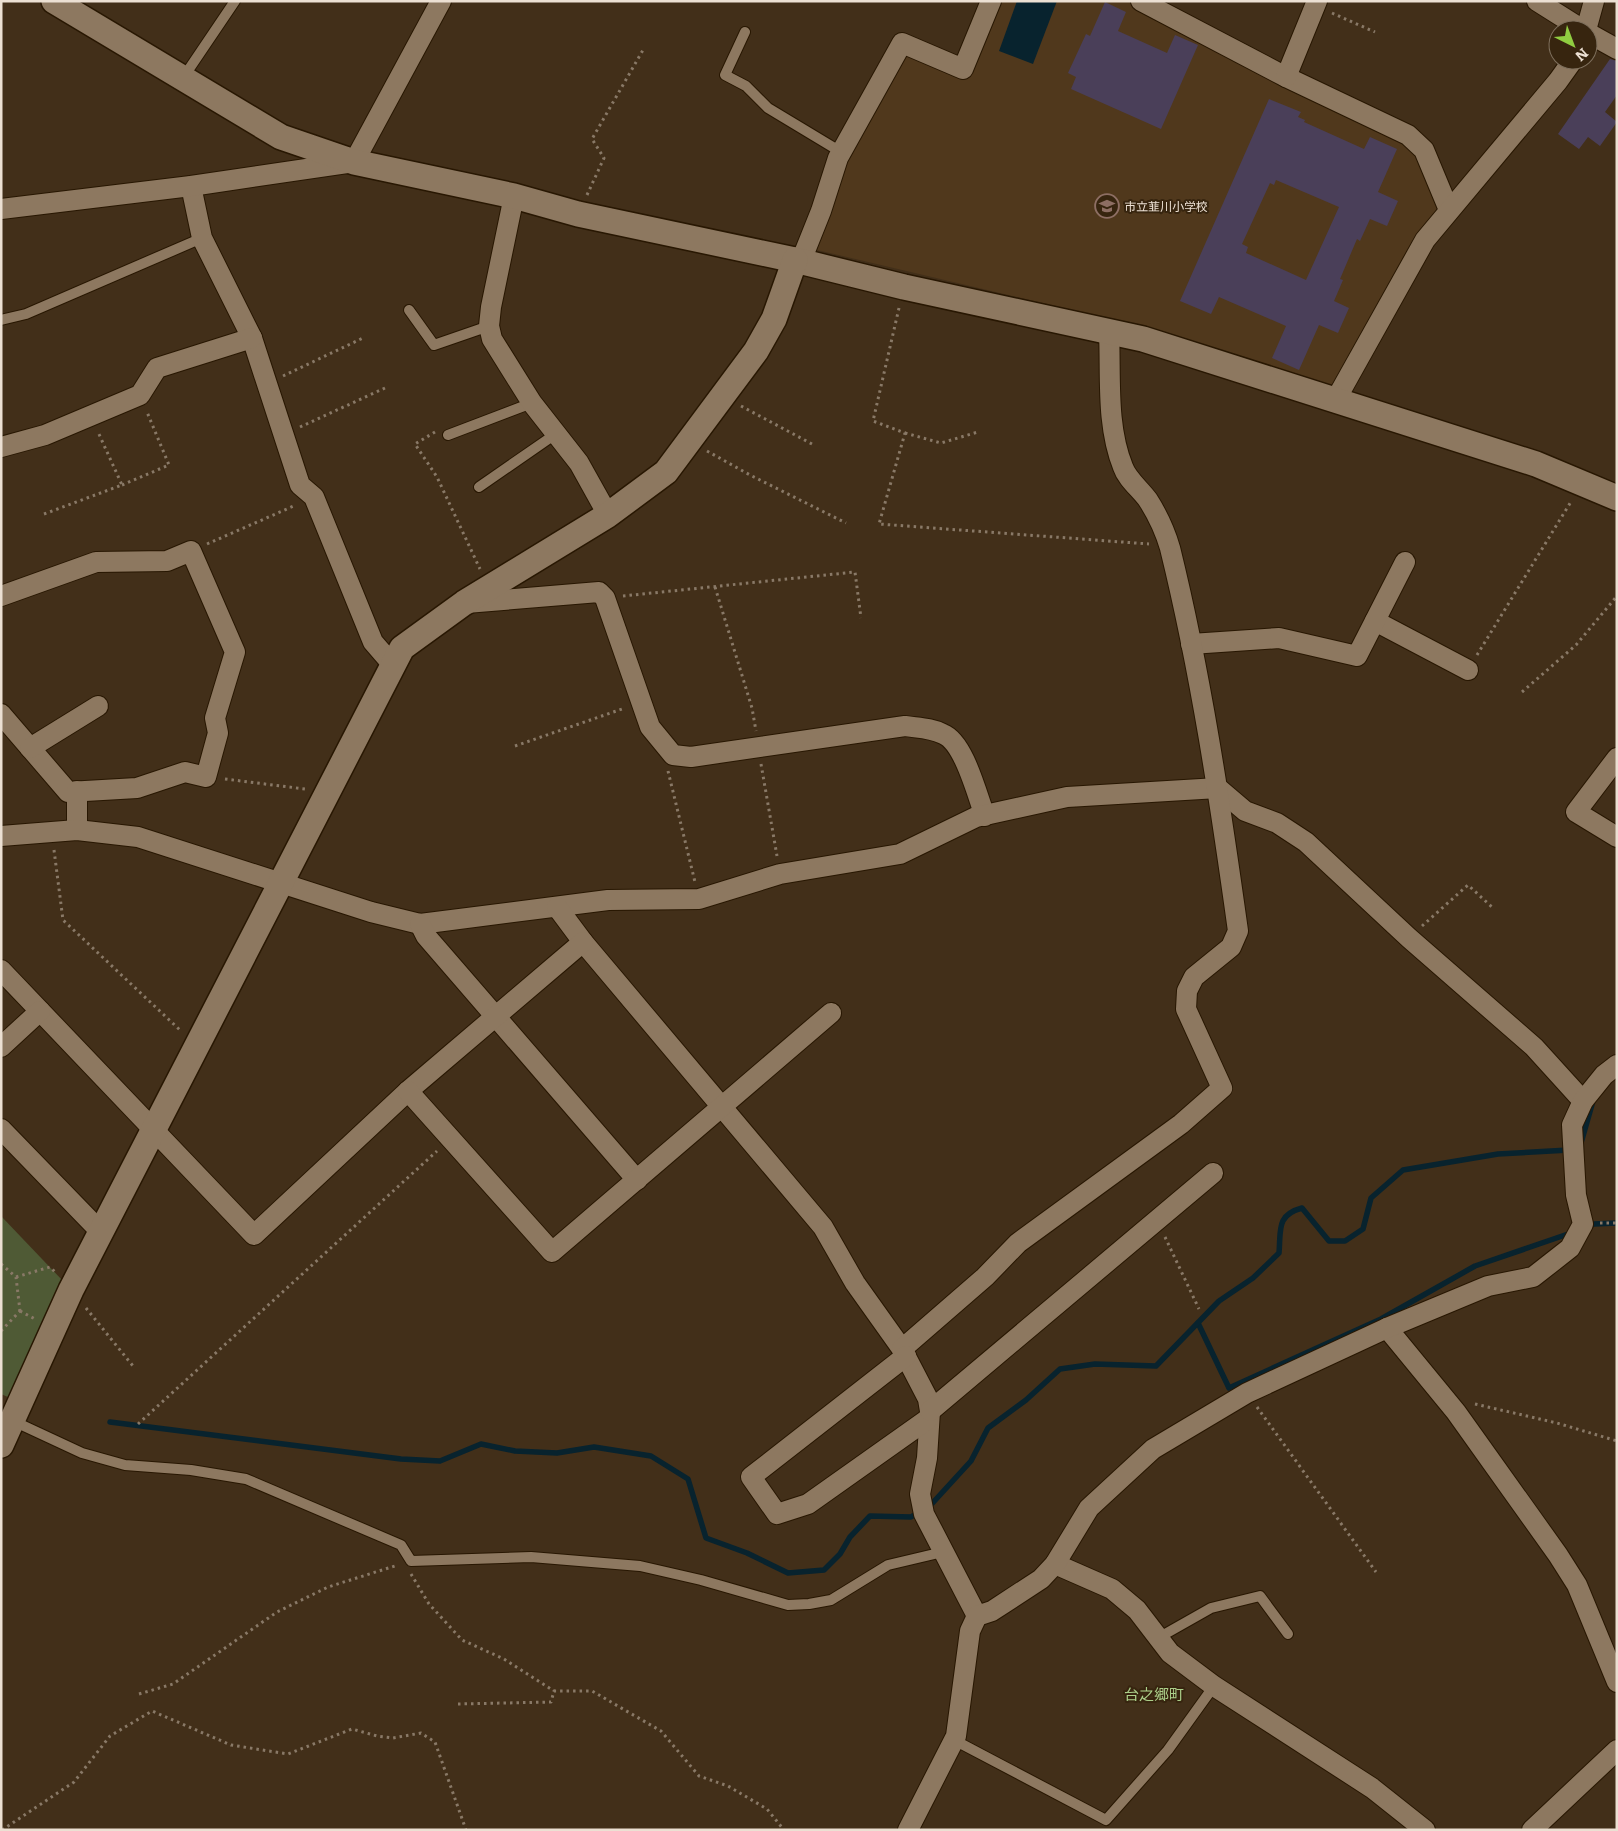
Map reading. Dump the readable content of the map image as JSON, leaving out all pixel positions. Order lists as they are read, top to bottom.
{
  "districts": ["台之郷町"],
  "places": {
    "school or university": ["市立韮川小学校"]
  },
  "north": "bottom right"
}
